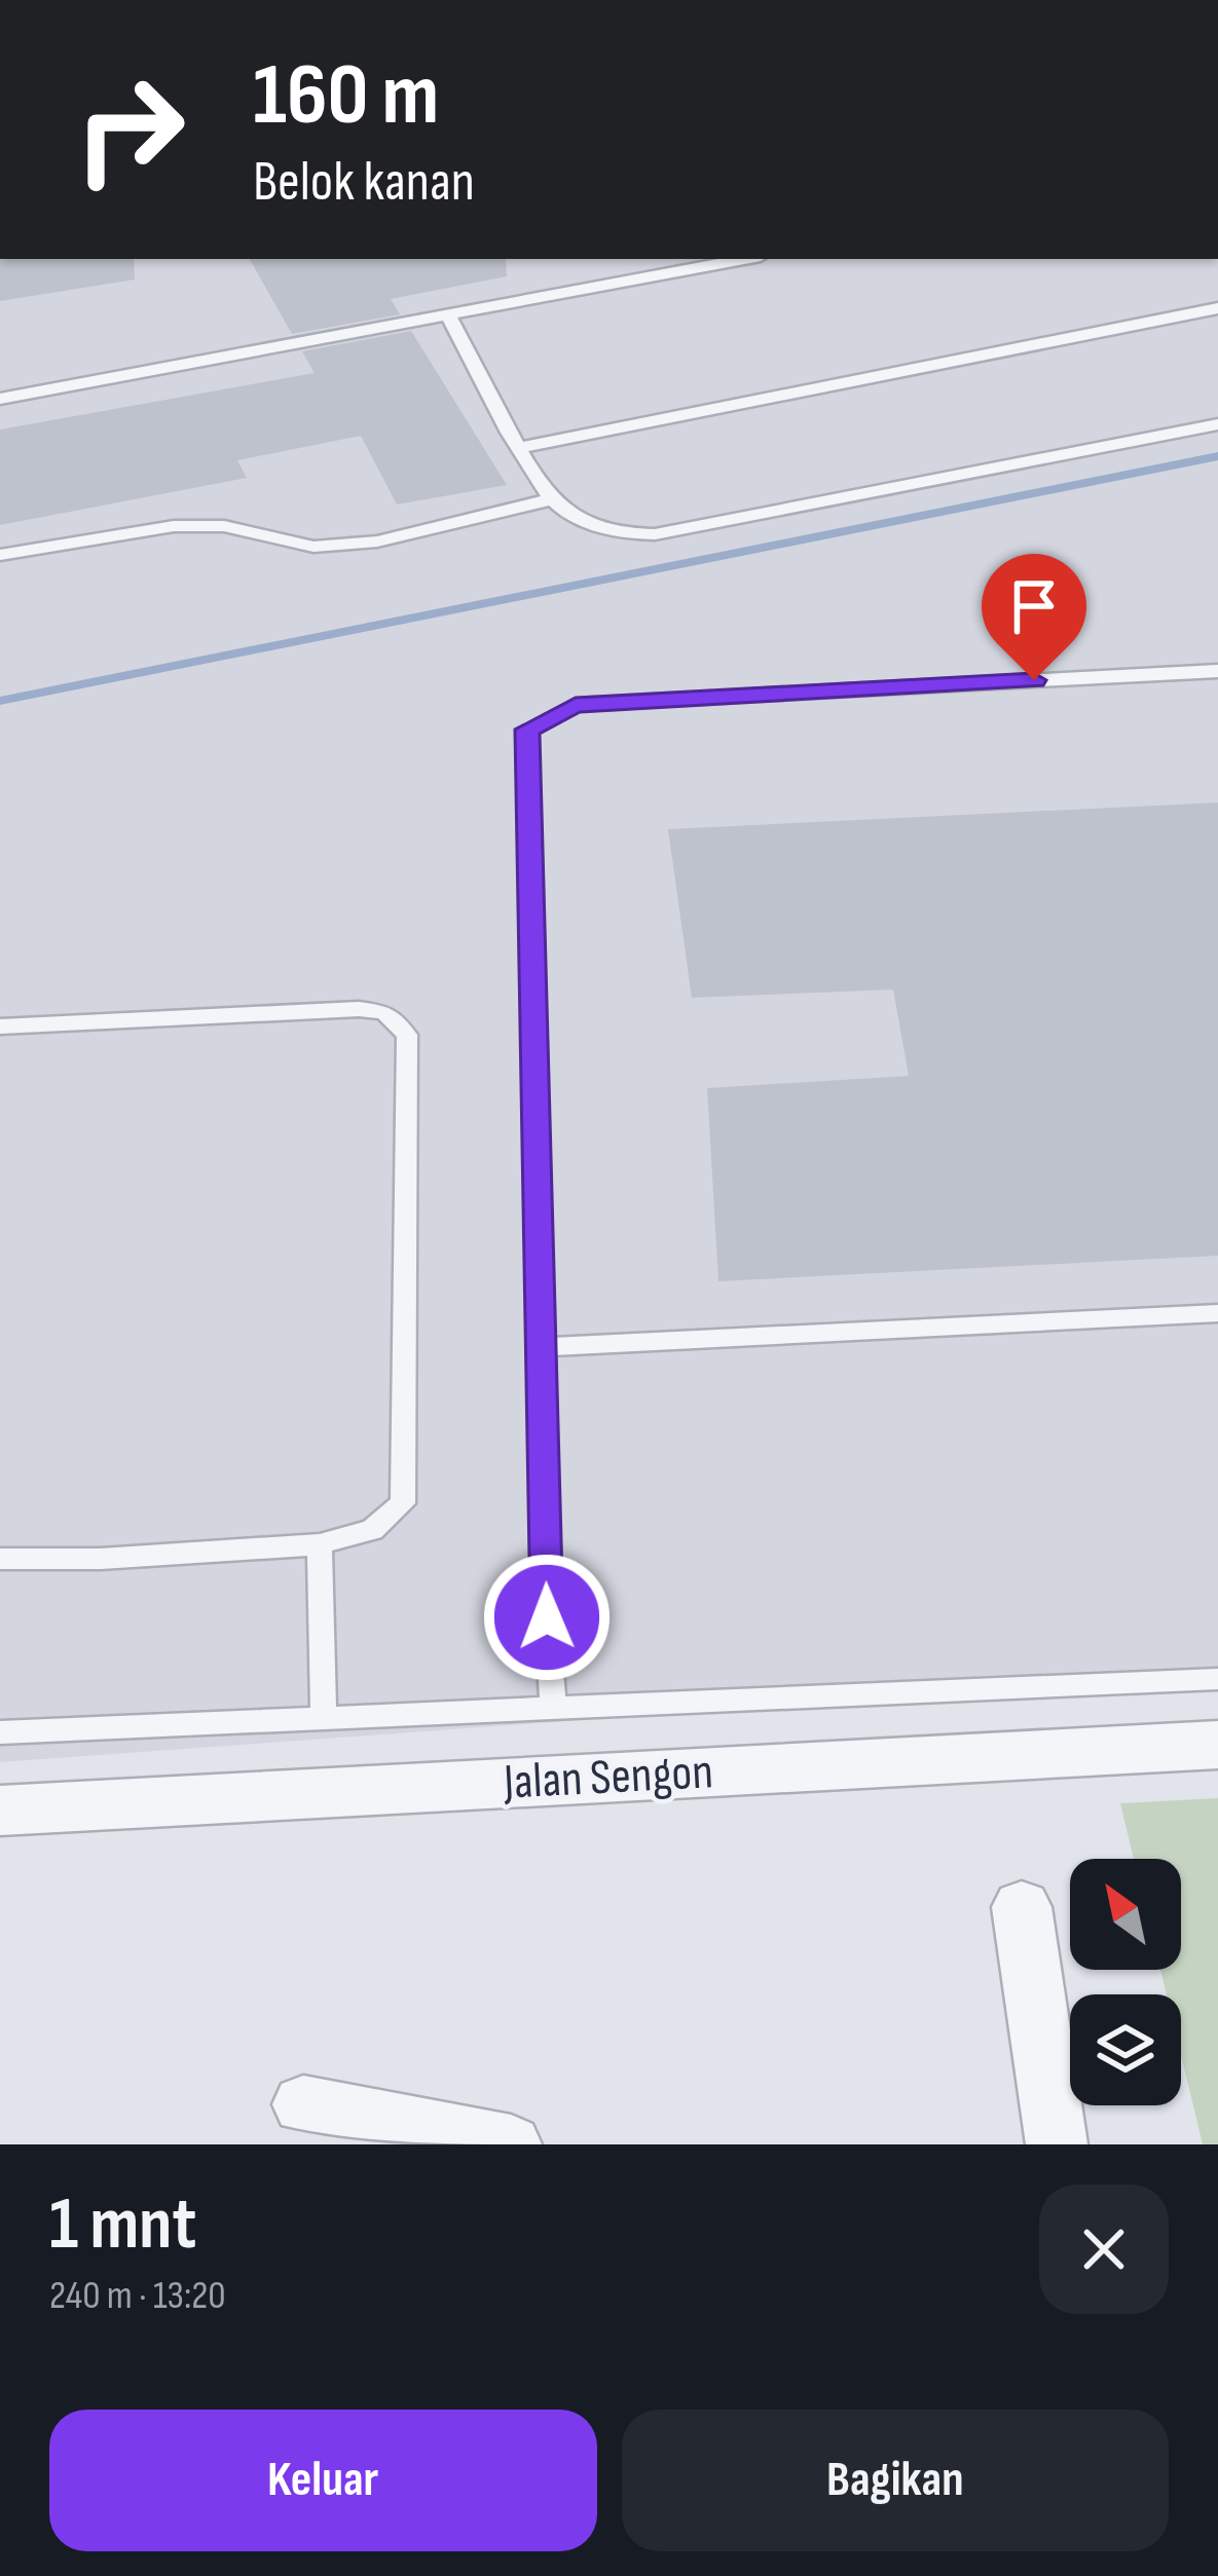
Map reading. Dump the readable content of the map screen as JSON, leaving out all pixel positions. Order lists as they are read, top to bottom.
{
  "streets": {
    "street": ["Jalan Sengon"]
  },
  "north": "top left",
  "page": {
    "turn": ["160 m", "Belok kanan"],
    "heading": ["1 mnt", "240 m · 13:20"],
    "buttons": ["Keluar", "Bagikan"]
  }
}
